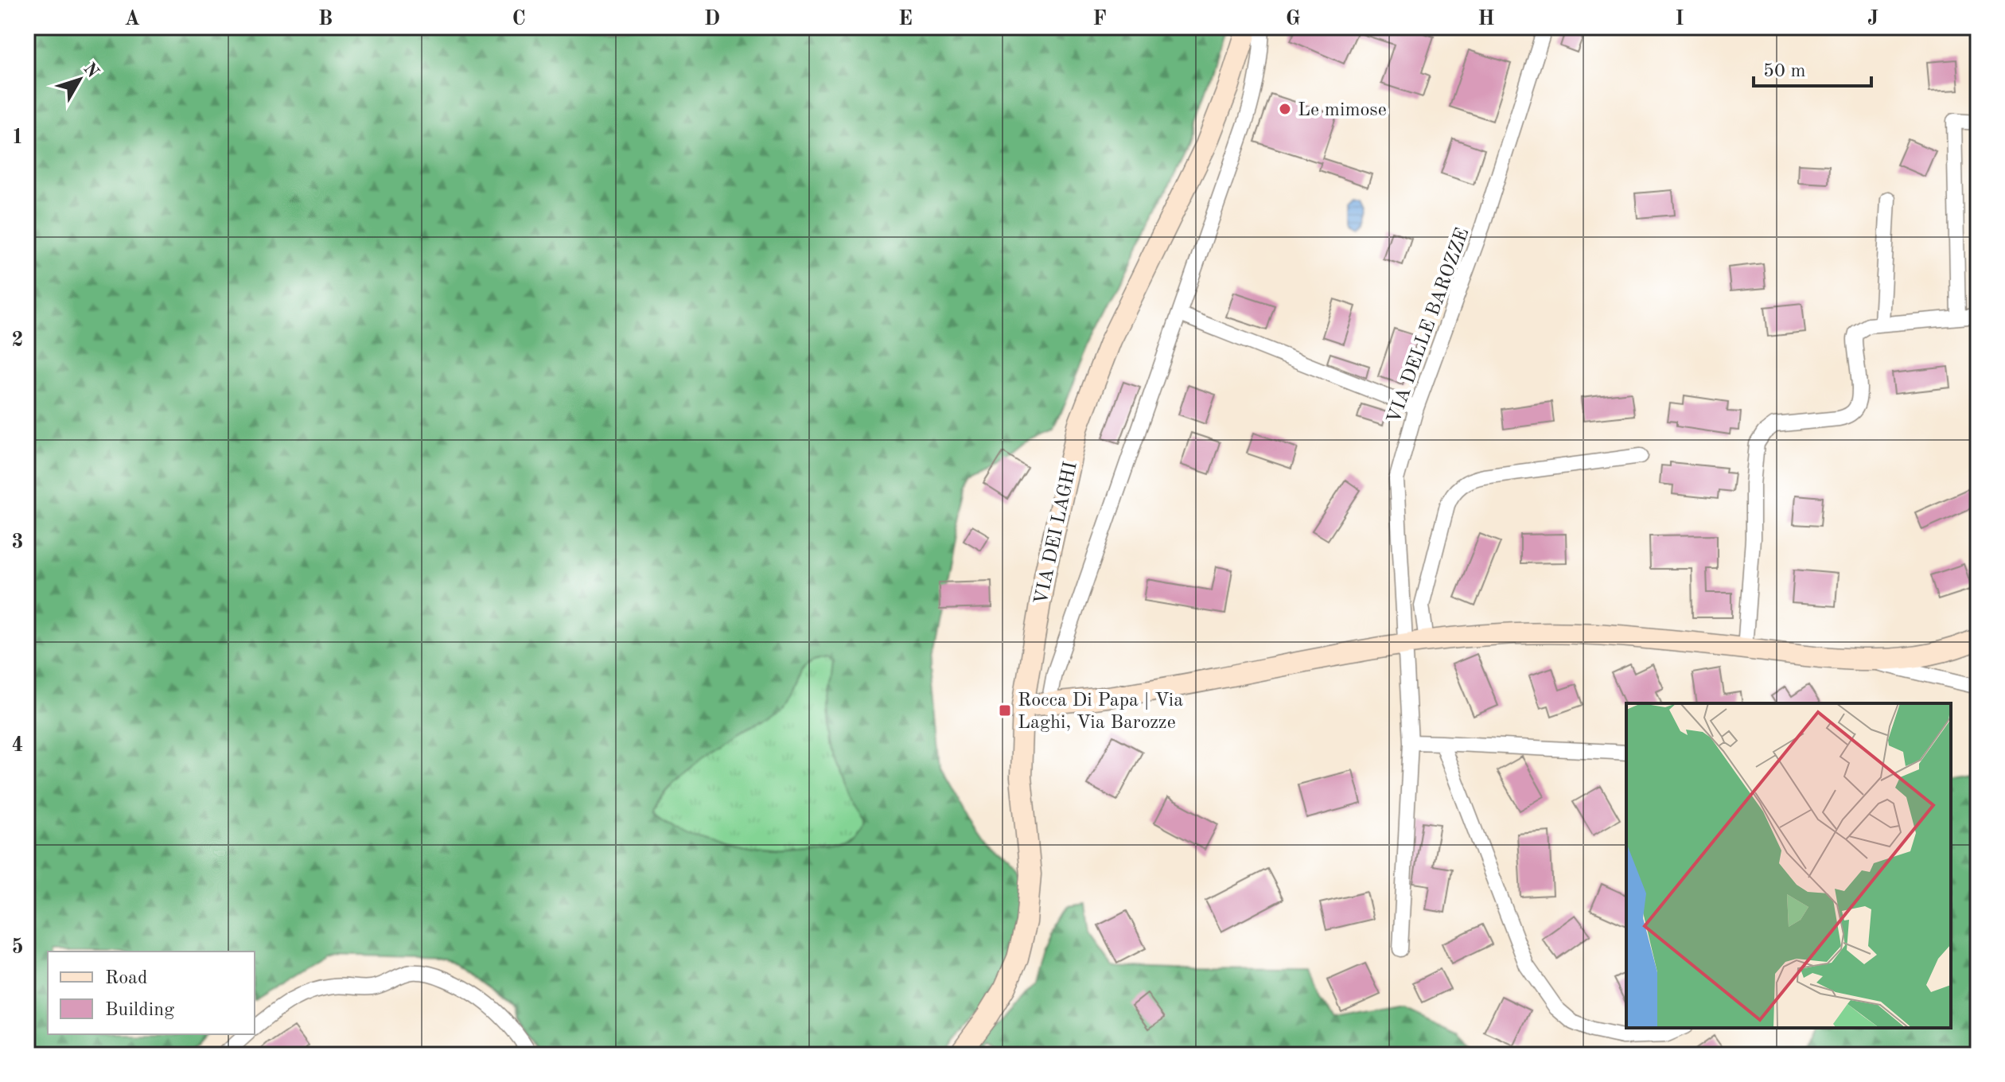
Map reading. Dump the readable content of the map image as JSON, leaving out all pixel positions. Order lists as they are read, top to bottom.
{
  "streets": {
    "main road": ["VIA DEI LAGHI"],
    "street": ["VIA DELLE BAROZZE"]
  },
  "places": {
    "other": ["Le mimose"],
    "transit": ["Rocca Di Papa | Via Laghi, Via Barozze"]
  },
  "legend": ["Road", "Building"],
  "scale_bar": "50 m",
  "north": "top right",
  "grid": {
    "columns": [
      "A",
      "B",
      "C",
      "D",
      "E",
      "F",
      "G",
      "H",
      "I",
      "J"
    ],
    "rows": [
      "1",
      "2",
      "3",
      "4",
      "5"
    ]
  }
}
